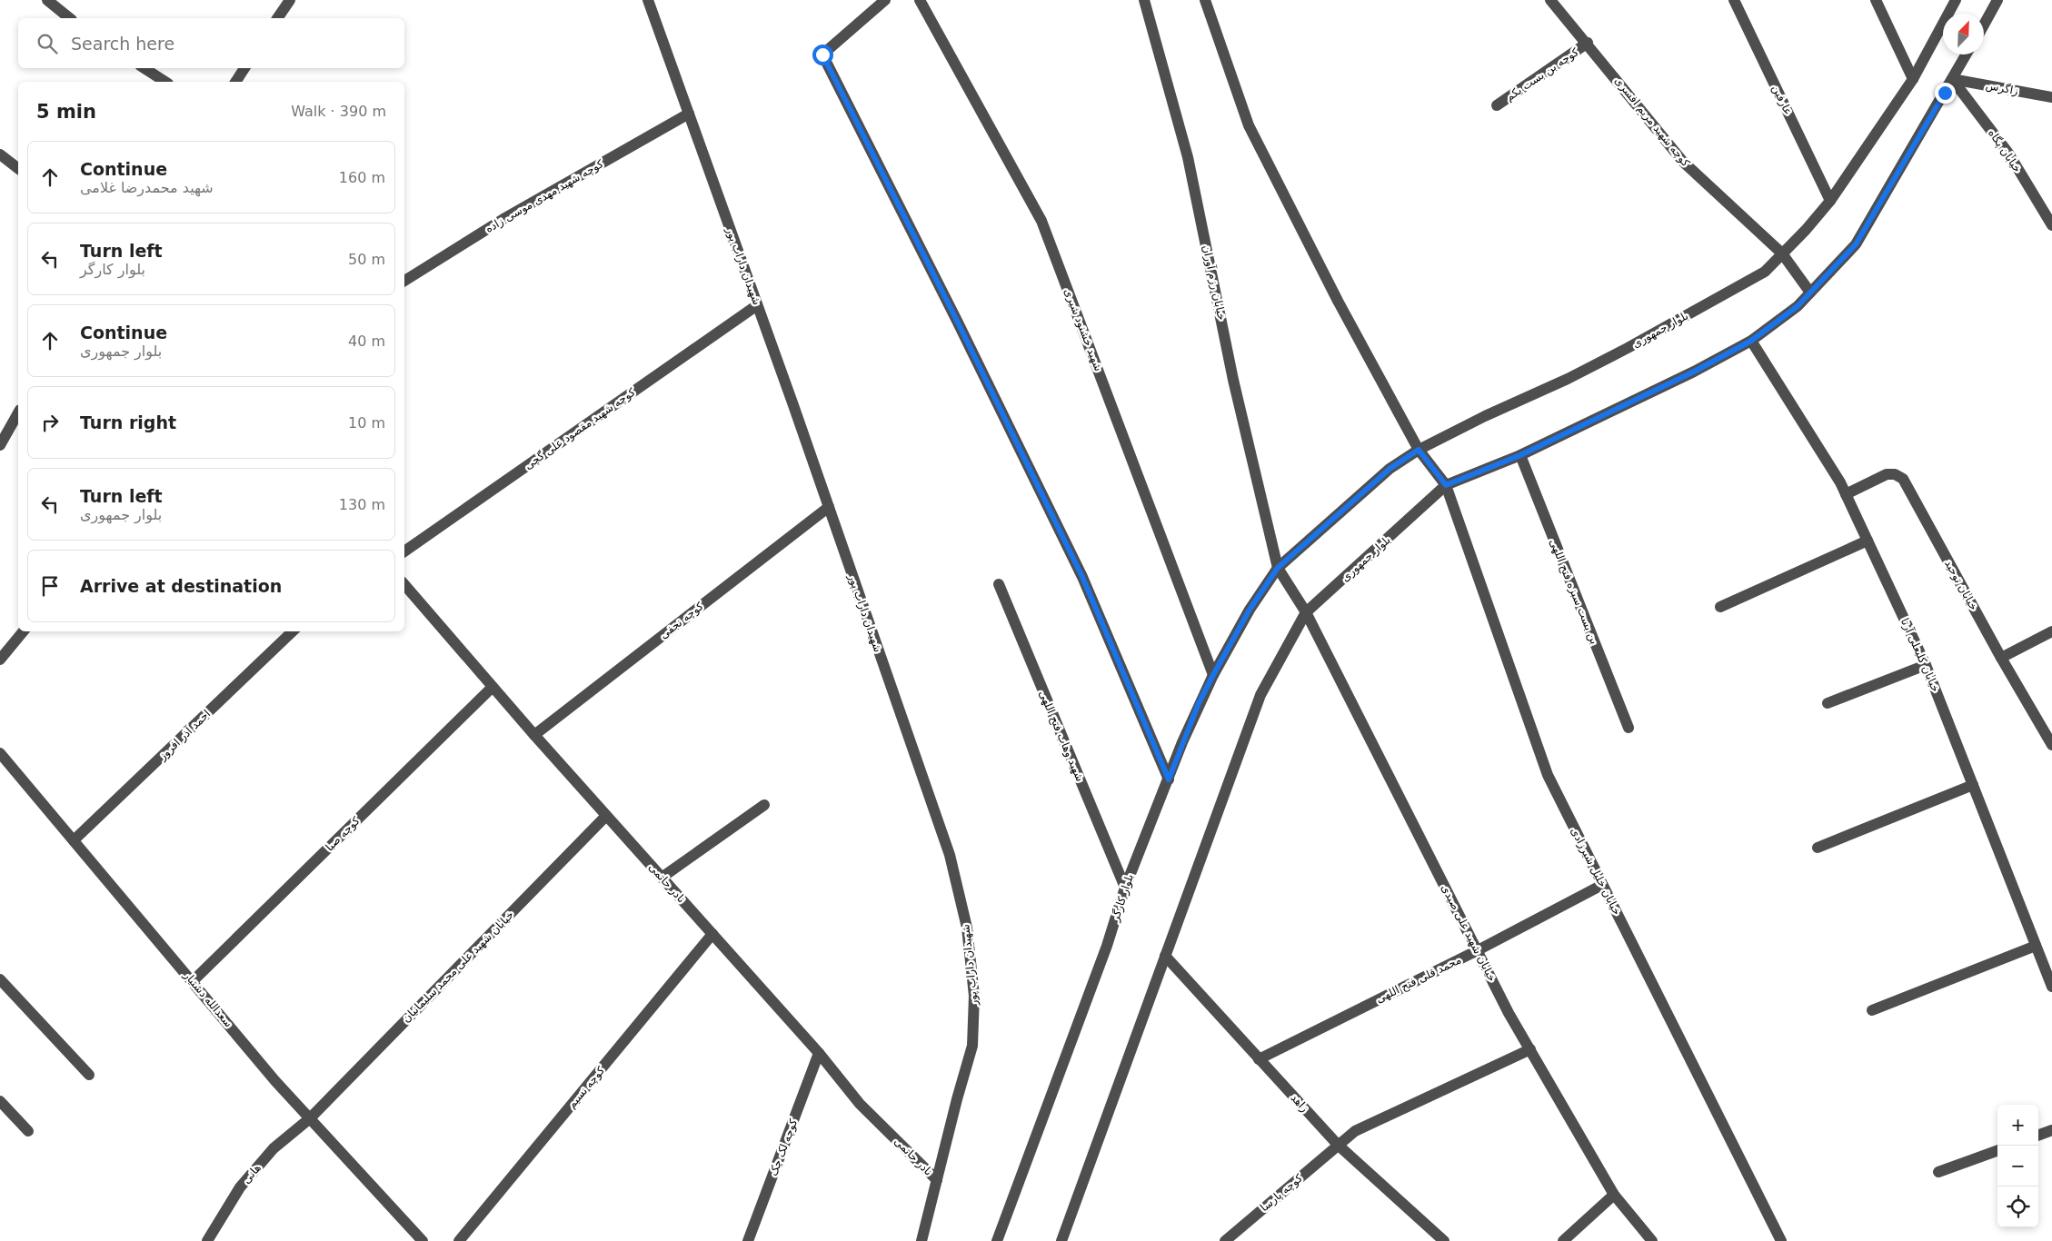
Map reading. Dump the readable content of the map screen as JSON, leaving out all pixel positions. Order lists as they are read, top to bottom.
{
  "streets": {
    "street": [
      "کوچه بن بست یکم",
      "زاگرس",
      "عارفین",
      "کوچه شهید مریم افسری",
      "خیابان پگاه",
      "کوچه شهید مهدی موسی زاده",
      "شهیدان داراب پور",
      "خیابان رزم آوران",
      "شهید خشنود شیری",
      "بلوار جمهوری",
      "کوچه شهید مقصود علی گچی",
      "خیابان توحید",
      "بن بست سبزه فتح اللهی",
      "کوچه نجفی",
      "خیابان کلبعلی آرتا",
      "احمد آذر افروز",
      "شهید وهاب فتح اللهی",
      "کوچه صبا",
      "خیابان خلیل شیرزادی",
      "نادر حاتمی",
      "بلوار کارگر",
      "خیابان شهید علی صیدی",
      "خیابان شهید علی محمد سلیمانیان",
      "محمد قلی فتح اللهی",
      "سعدالله دشتیار",
      "کوچه نسیم",
      "زاهد",
      "کوچه لک چک",
      "هانی",
      "کوچه پارسا"
    ]
  },
  "crossings": [
    ["کوچه بن بست یکم", "کوچه شهید مریم افسری"],
    ["زاگرس", "خیابان پگاه"],
    ["زاگرس", "بلوار جمهوری"],
    ["عارفین", "بلوار جمهوری"],
    ["کوچه شهید مریم افسری", "بلوار جمهوری"],
    ["خیابان پگاه", "بلوار جمهوری"],
    ["کوچه شهید مهدی موسی زاده", "شهیدان داراب پور"],
    ["شهیدان داراب پور", "کوچه شهید مقصود علی گچی"],
    ["شهیدان داراب پور", "کوچه نجفی"],
    ["شهیدان داراب پور", "نادر حاتمی"],
    ["خیابان رزم آوران", "بلوار جمهوری"],
    ["خیابان رزم آوران", "بلوار کارگر"],
    ["خیابان رزم آوران", "خیابان شهید علی صیدی"],
    ["شهید خشنود شیری", "بلوار کارگر"],
    ["بلوار جمهوری", "بن بست سبزه فتح اللهی"],
    ["بلوار جمهوری", "خیابان کلبعلی آرتا"],
    ["بلوار جمهوری", "خیابان خلیل شیرزادی"],
    ["بلوار جمهوری", "بلوار کارگر"],
    ["بلوار جمهوری", "خیابان شهید علی صیدی"],
    ["خیابان توحید", "خیابان کلبعلی آرتا"],
    ["کوچه نجفی", "نادر حاتمی"],
    ["احمد آذر افروز", "سعدالله دشتیار"],
    ["شهید وهاب فتح اللهی", "بلوار کارگر"],
    ["کوچه صبا", "نادر حاتمی"],
    ["کوچه صبا", "سعدالله دشتیار"],
    ["خیابان خلیل شیرزادی", "محمد قلی فتح اللهی"],
    ["نادر حاتمی", "خیابان شهید علی محمد سلیمانیان"],
    ["نادر حاتمی", "کوچه نسیم"],
    ["نادر حاتمی", "کوچه لک چک"],
    ["خیابان شهید علی صیدی", "محمد قلی فتح اللهی"],
    ["خیابان شهید علی صیدی", "کوچه پارسا"],
    ["خیابان شهید علی محمد سلیمانیان", "سعدالله دشتیار"],
    ["خیابان شهید علی محمد سلیمانیان", "هانی"],
    ["محمد قلی فتح اللهی", "زاهد"],
    ["سعدالله دشتیار", "هانی"],
    ["زاهد", "کوچه پارسا"]
  ],
  "north": "top right",
  "page": {
    "search": "Search here",
    "heading": ["5 min", "Walk · 390 m"],
    "list": [
      ["Continue", "شهید محمدرضا غلامی", "160 m"],
      ["Turn left", "بلوار کارگر", "50 m"],
      ["Continue", "بلوار جمهوری", "40 m"],
      ["Turn right", "10 m"],
      ["Turn left", "بلوار جمهوری", "130 m"],
      "Arrive at destination"
    ],
    "map_buttons": ["+", "−"]
  }
}
